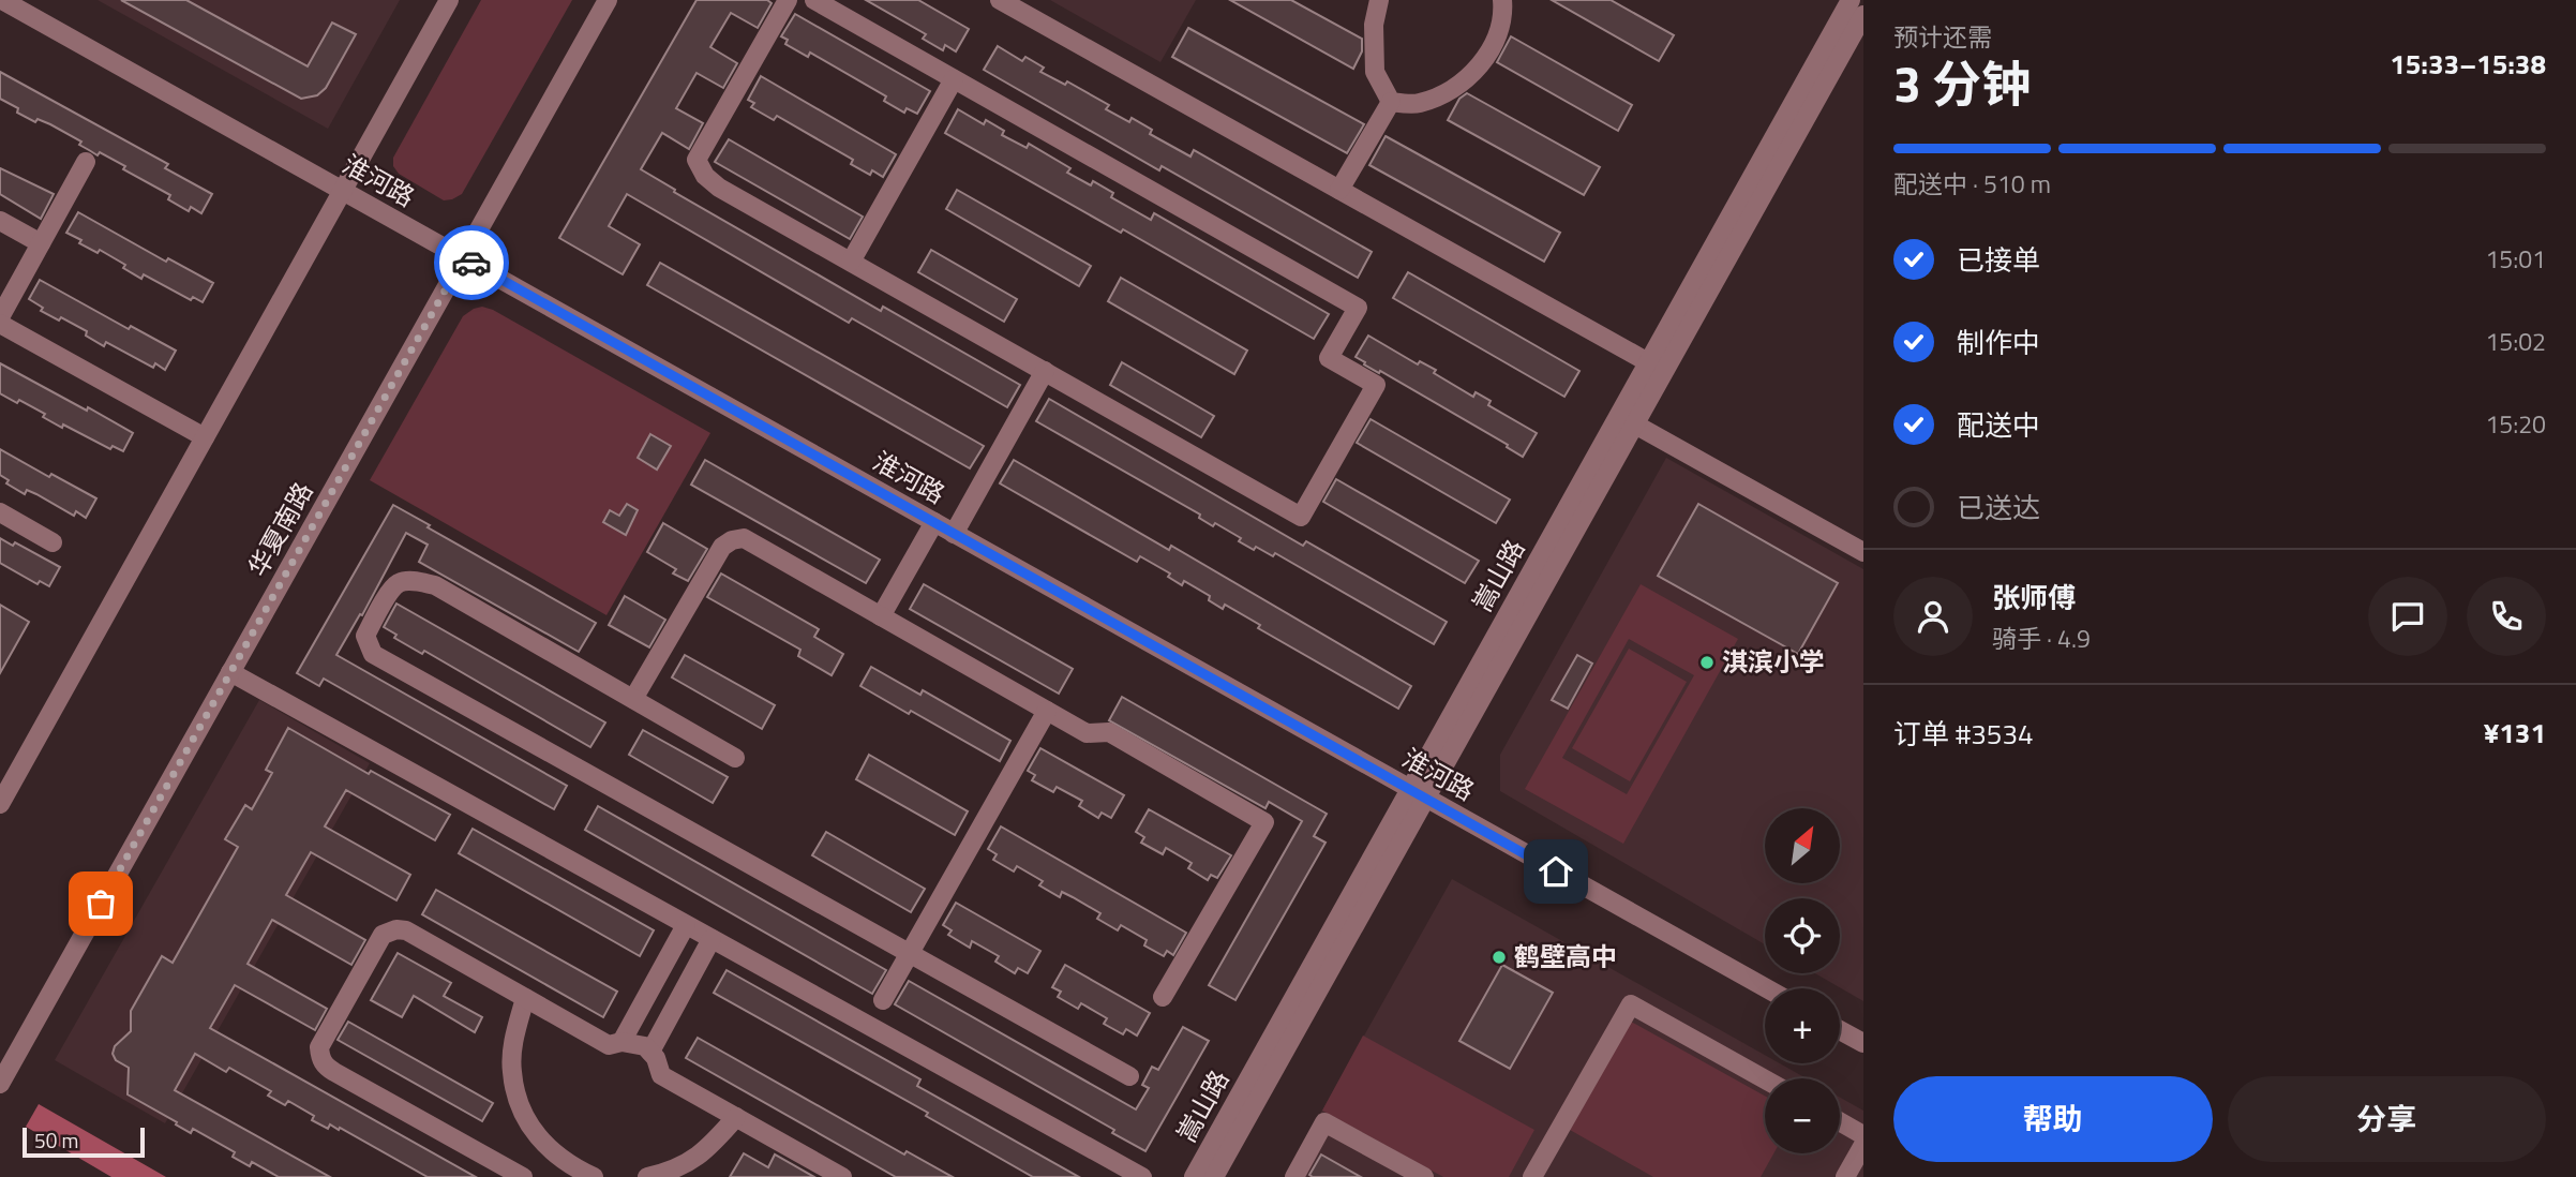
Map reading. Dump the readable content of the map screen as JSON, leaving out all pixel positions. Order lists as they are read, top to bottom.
{
  "streets": {
    "street": ["淮河路", "华夏南路", "嵩山路"]
  },
  "crossings": [
    ["淮河路", "华夏南路"],
    ["淮河路", "嵩山路"]
  ],
  "places": ["淇滨小学", "鹤壁高中"],
  "scale_bar": "50 m",
  "north": "top right",
  "page": {
    "heading": ["3 分钟", "预计还需", "15:33–15:38"],
    "panel": [
      "张师傅",
      "骑手 · 4.9",
      "订单 #3534",
      "¥131"
    ],
    "bar": "配送中 · 510 m",
    "list": [
      ["已接单", "15:01"],
      ["制作中", "15:02"],
      ["配送中", "15:20"],
      "已送达"
    ],
    "map_buttons": ["+", "−"],
    "buttons": ["帮助", "分享"],
    "scale": "50 m"
  }
}
